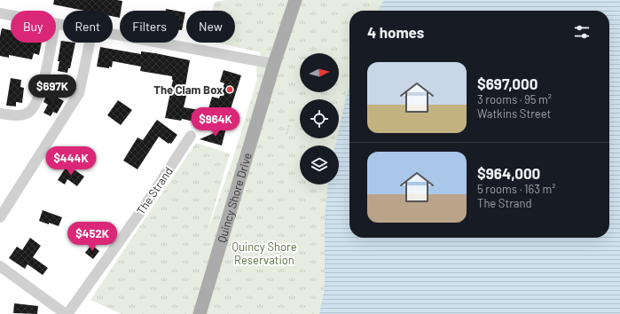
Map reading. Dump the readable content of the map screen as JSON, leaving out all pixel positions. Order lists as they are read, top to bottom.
{
  "streets": {
    "main road": ["Quincy Shore Drive"],
    "street": ["The Strand"]
  },
  "parks": ["Quincy Shore Reservation"],
  "places": ["The Clam Box"],
  "north": "right",
  "page": {
    "chip": [
      "Buy",
      "Rent",
      "Filters",
      "New"
    ],
    "heading": "4 homes",
    "list": [
      {
        "name": "$697,000",
        "note": "3 rooms · 95 m² · Watkins Street"
      },
      {
        "name": "$964,000",
        "note": "5 rooms · 163 m² · The Strand"
      }
    ],
    "price": [
      "$697K",
      "$964K",
      "$444K",
      "$452K"
    ]
  }
}
